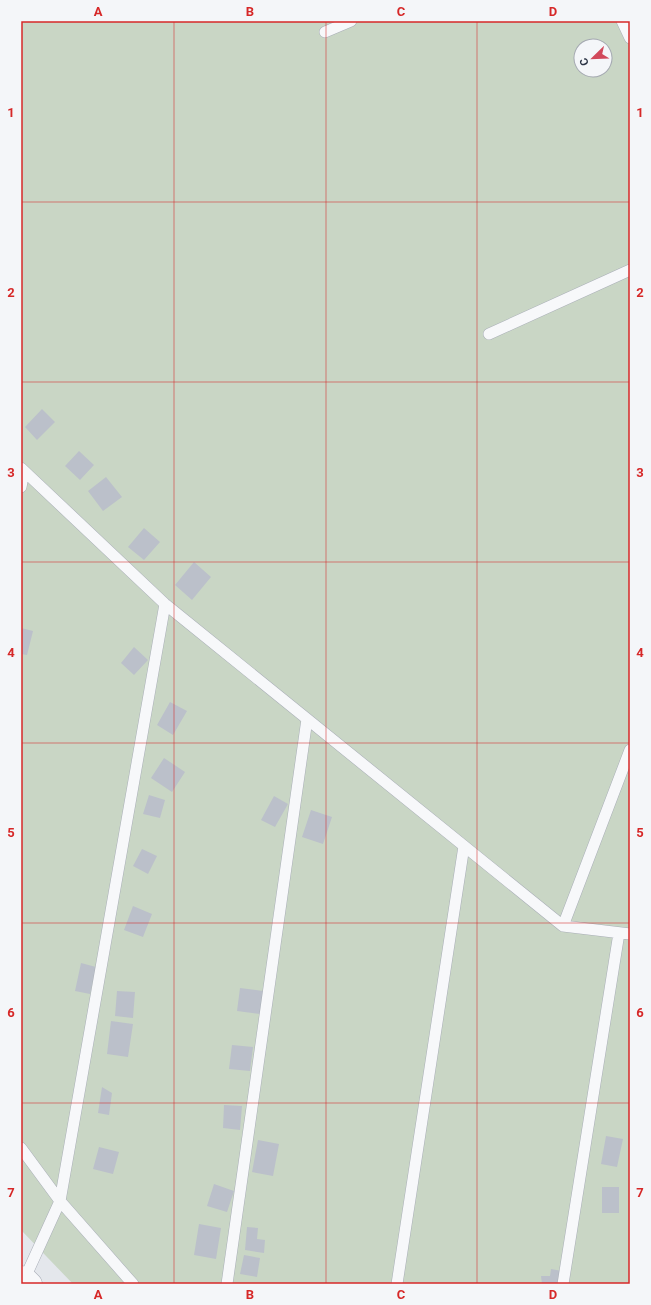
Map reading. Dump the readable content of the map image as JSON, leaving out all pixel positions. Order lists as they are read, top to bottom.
{
  "north": "bottom left",
  "grid": {
    "columns": [
      "A",
      "B",
      "C",
      "D"
    ],
    "rows": [
      "1",
      "2",
      "3",
      "4",
      "5",
      "6",
      "7"
    ]
  }
}
